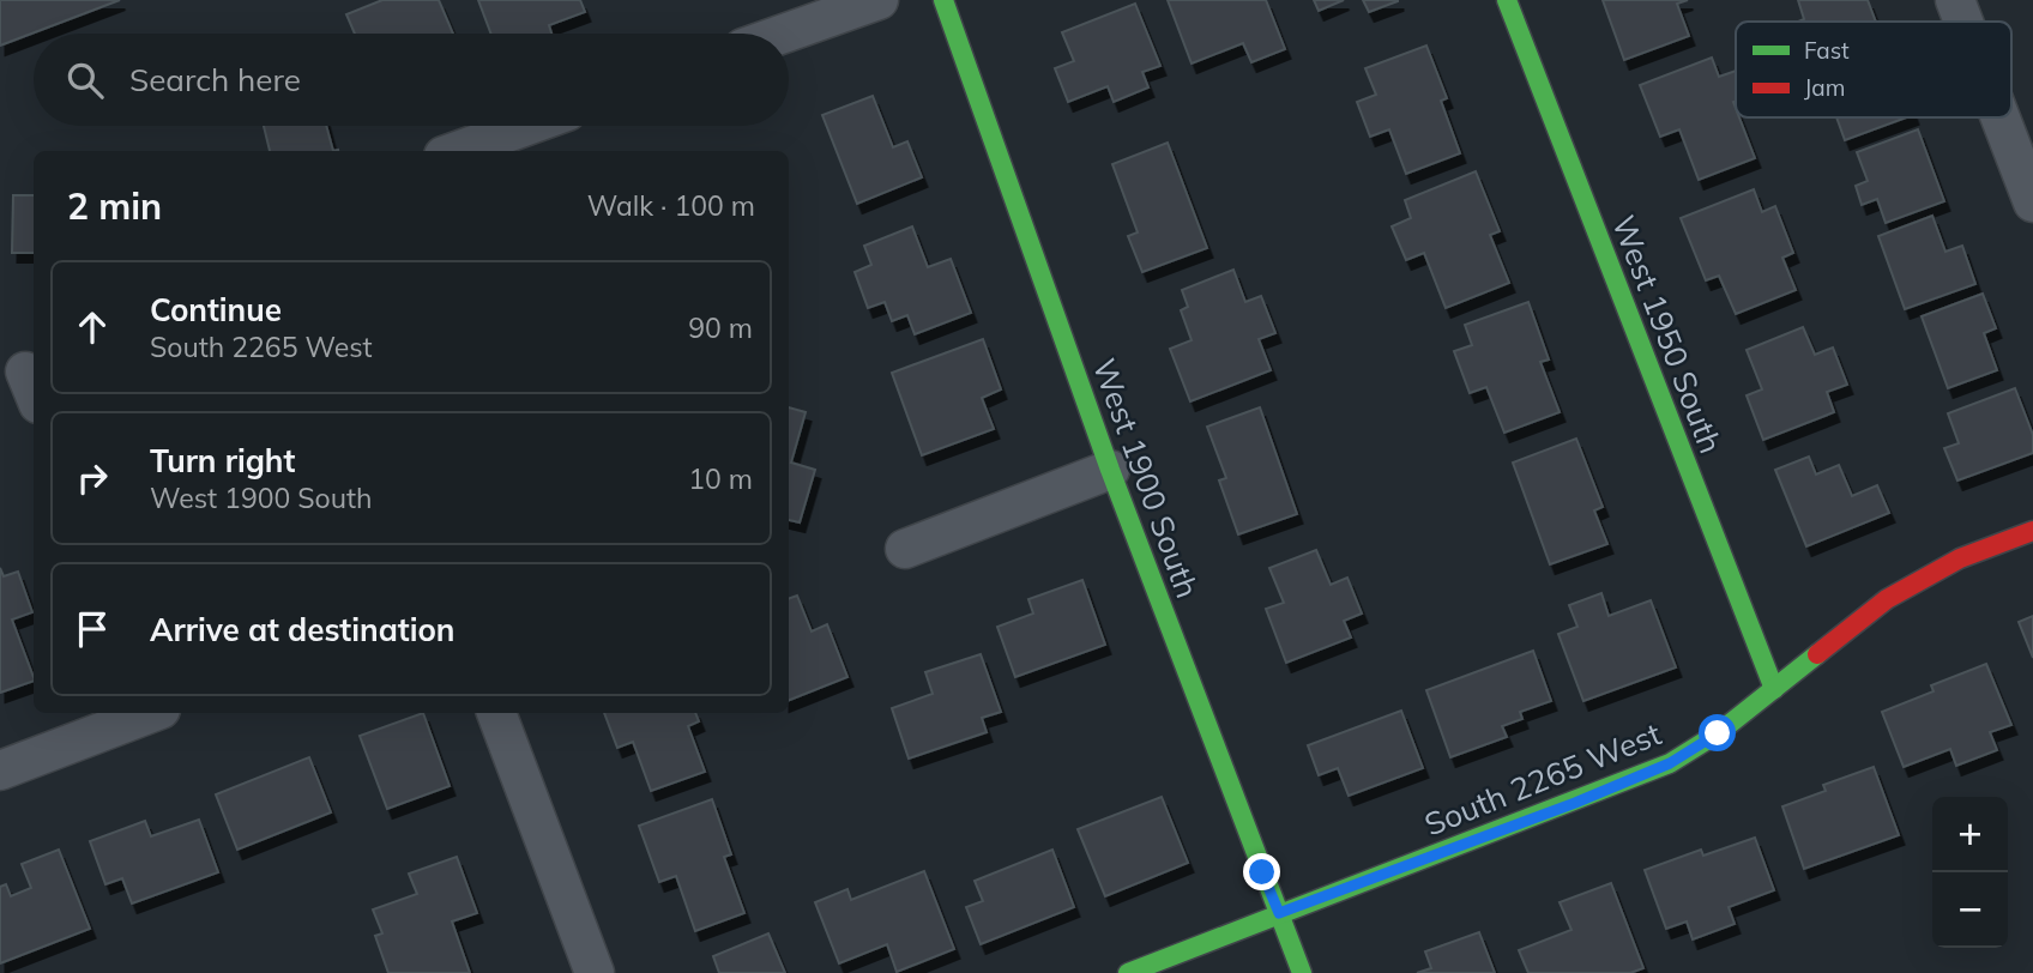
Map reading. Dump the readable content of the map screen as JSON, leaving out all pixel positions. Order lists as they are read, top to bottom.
{
  "streets": {
    "street": ["West 1950 South", "West 1900 South", "South 2265 West"]
  },
  "crossings": [
    ["West 1950 South", "South 2265 West"],
    ["West 1900 South", "South 2265 West"]
  ],
  "legend": ["Fast", "Jam"],
  "page": {
    "search": "Search here",
    "heading": ["2 min", "Walk · 100 m"],
    "list": [
      ["Continue", "South 2265 West", "90 m"],
      ["Turn right", "West 1900 South", "10 m"],
      "Arrive at destination"
    ],
    "map_buttons": ["+", "−"]
  }
}
